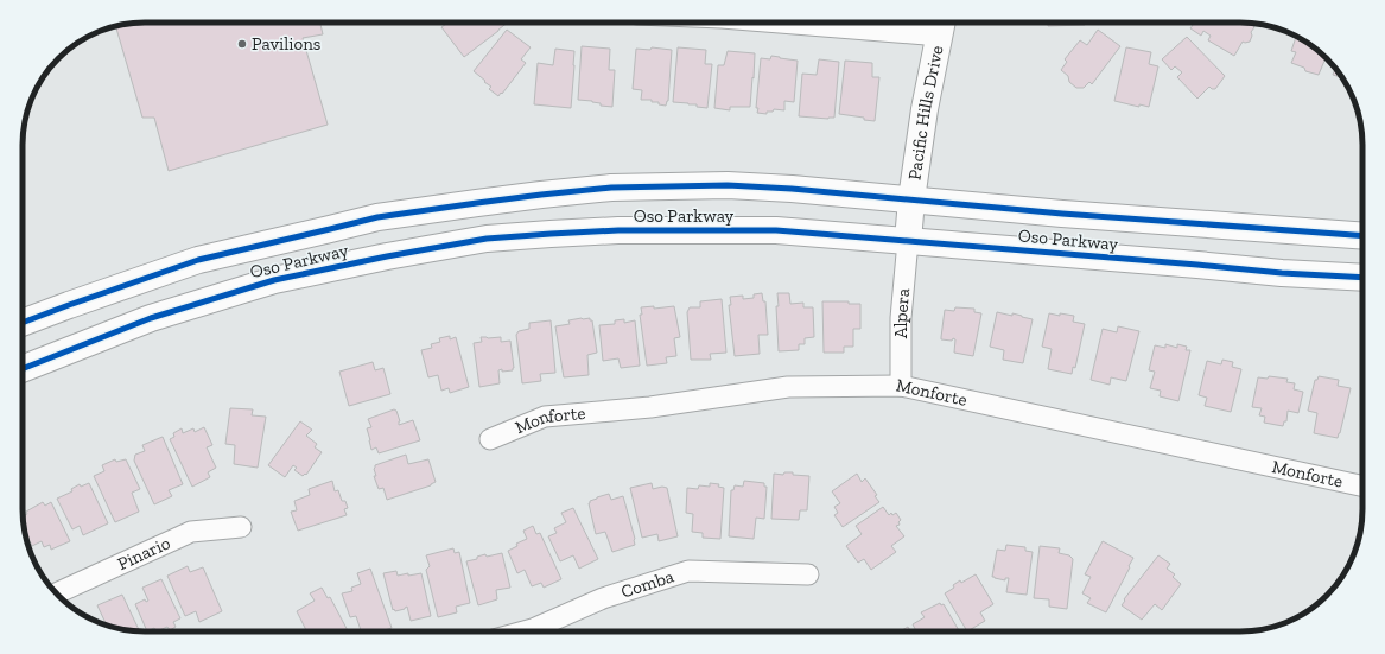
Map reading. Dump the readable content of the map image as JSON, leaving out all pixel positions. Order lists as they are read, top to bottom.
{
  "streets": {
    "main road": ["Pacific Hills Drive", "Oso Parkway"],
    "street": [
      "Alpera",
      "Monforte",
      "Pinario",
      "Comba"
    ]
  },
  "crossings": [
    ["Pacific Hills Drive", "Oso Parkway"],
    ["Pacific Hills Drive", "Alpera"],
    ["Oso Parkway", "Alpera"],
    ["Alpera", "Monforte"]
  ],
  "places": ["Pavilions"]
}
